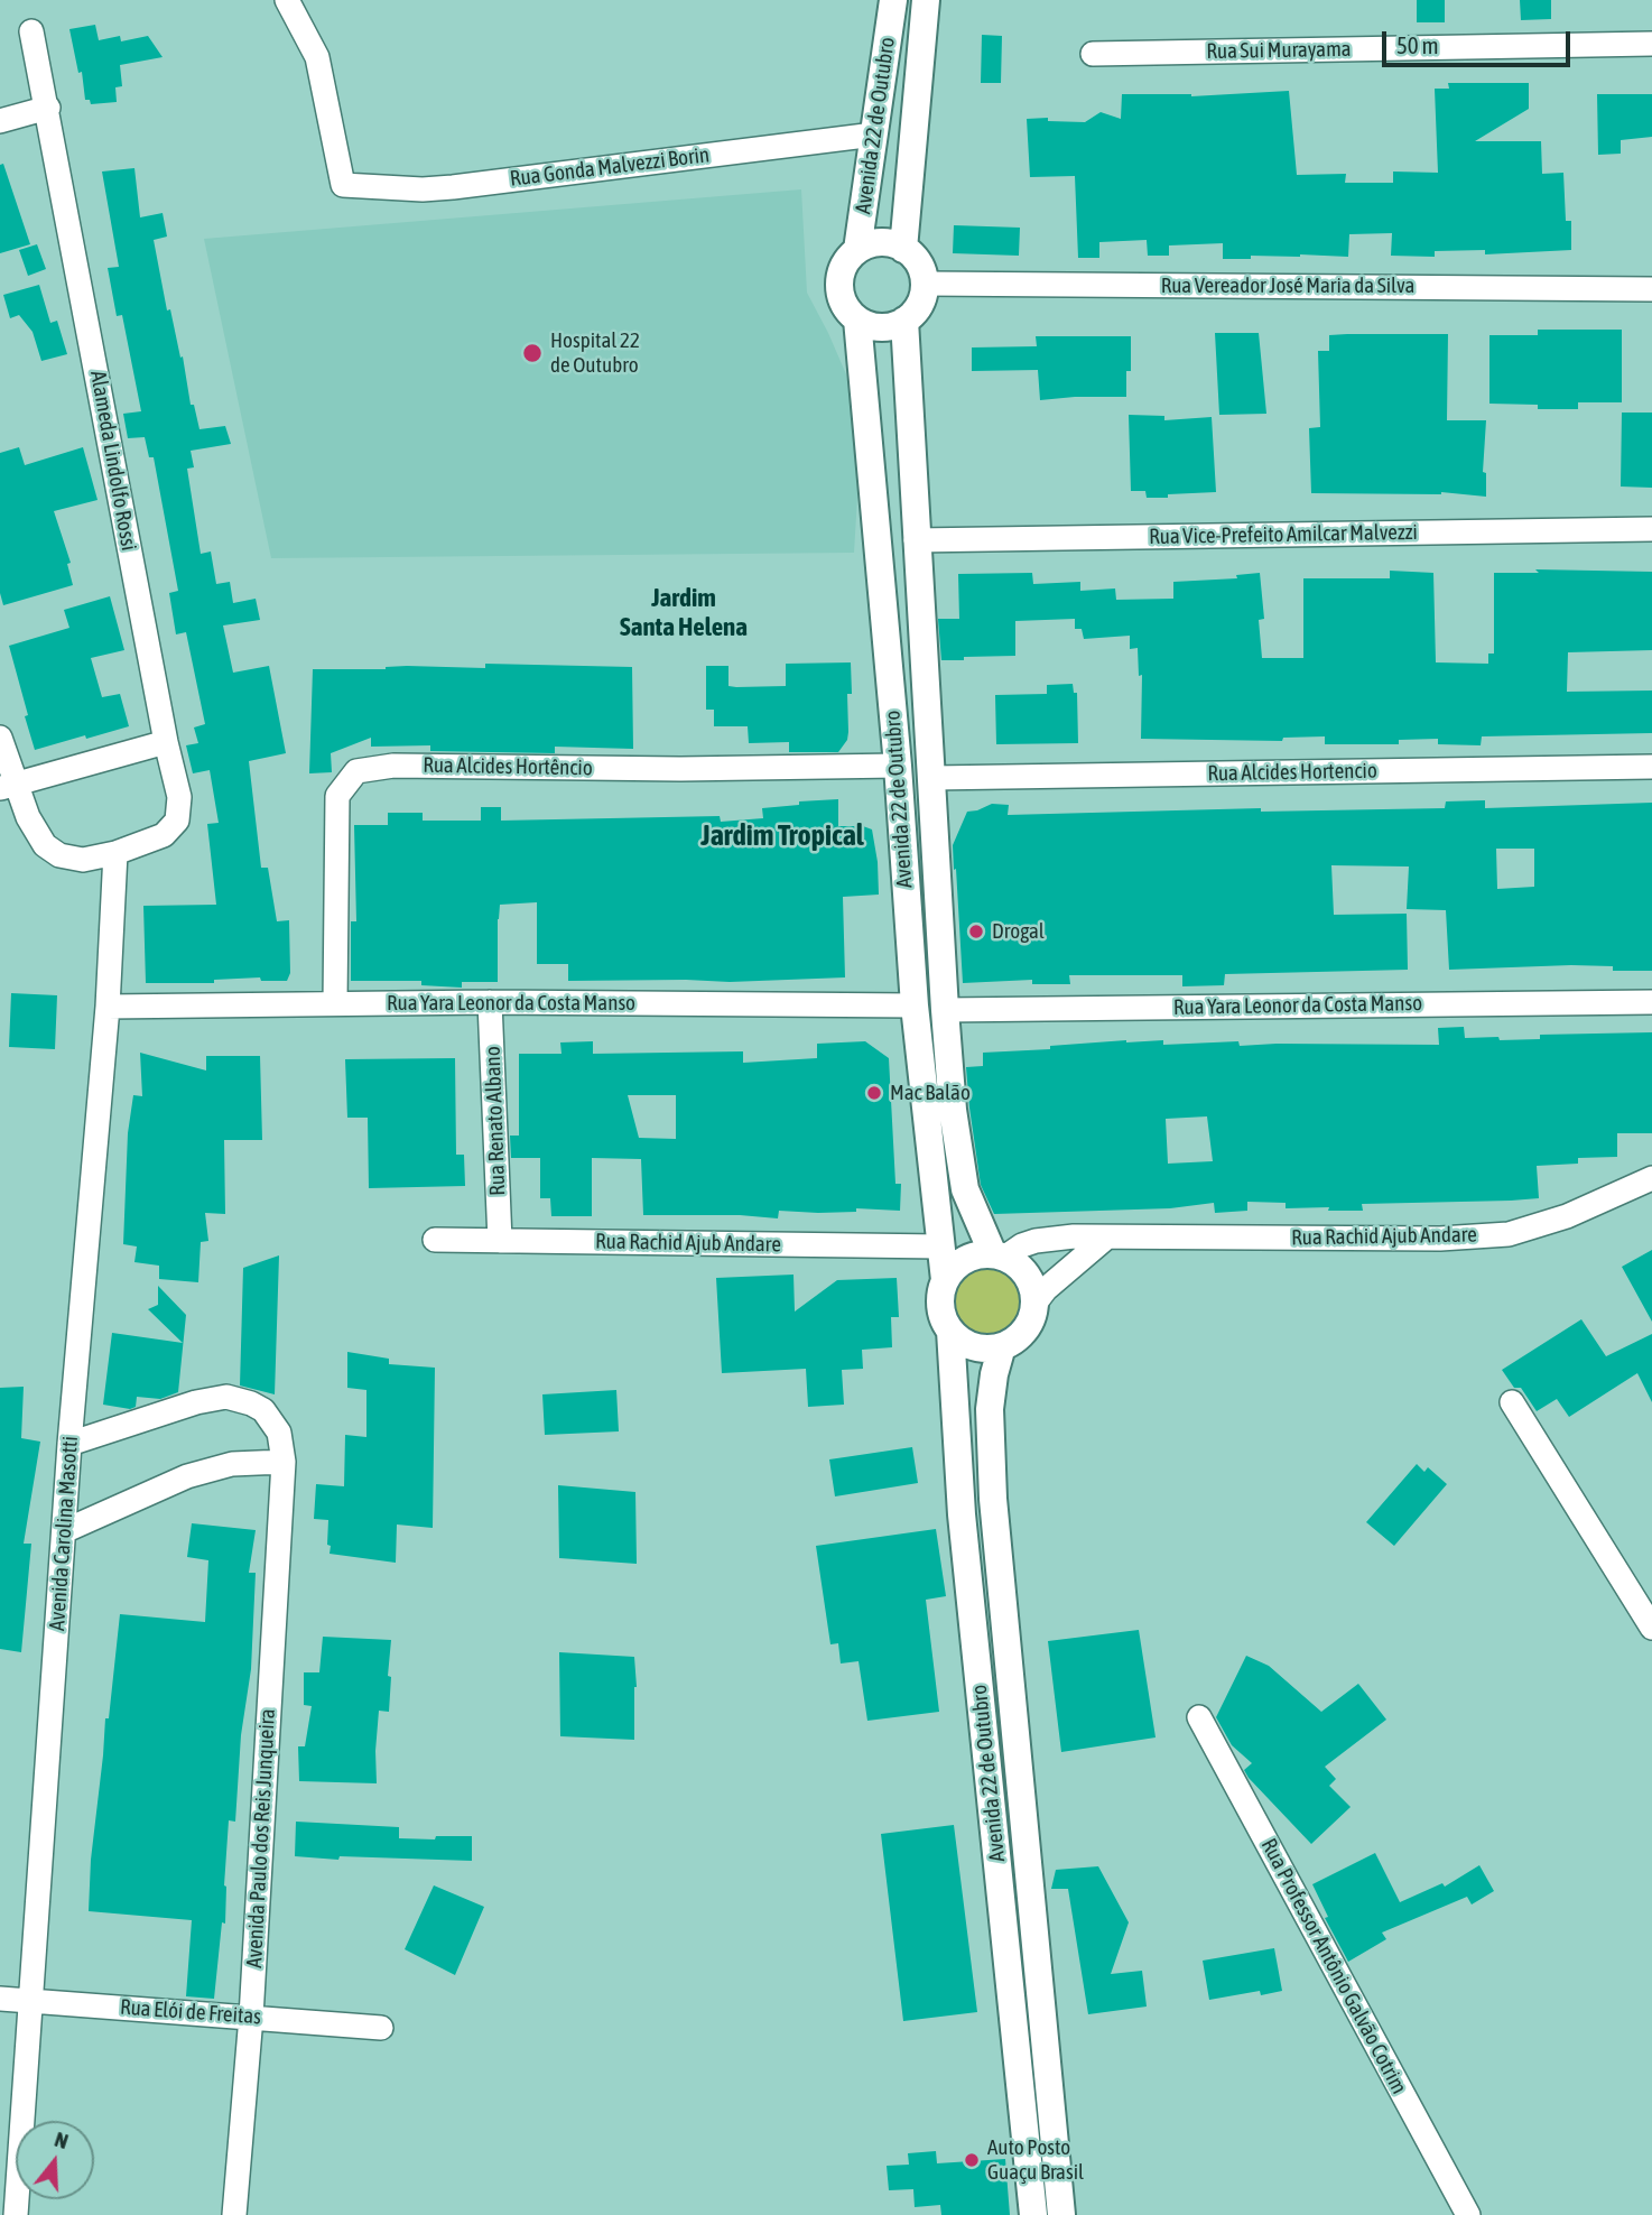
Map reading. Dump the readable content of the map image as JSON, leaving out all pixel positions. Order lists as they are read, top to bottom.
{
  "streets": {
    "street": [
      "Rua Sui Murayama",
      "Avenida 22 de Outubro",
      "Rua Gonda Malvezzi Borin",
      "Rua Vereador José Maria da Silva",
      "Alameda Lindolfo Rossi",
      "Rua Vice-Prefeito Amilcar Malvezzi",
      "Rua Alcides Hortêncio",
      "Rua Alcides Hortencio",
      "Rua Yara Leonor da Costa Manso",
      "Rua Renato Albano",
      "Rua Rachid Ajub Andare",
      "Avenida Carolina Masotti",
      "Avenida Paulo dos Reis Junqueira",
      "Rua Professor Antônio Galvão Cotrim",
      "Rua Elói de Freitas"
    ]
  },
  "crossings": [
    ["Avenida 22 de Outubro", "Rua Gonda Malvezzi Borin"],
    ["Avenida 22 de Outubro", "Rua Vereador José Maria da Silva"],
    ["Avenida 22 de Outubro", "Rua Vice-Prefeito Amilcar Malvezzi"],
    ["Avenida 22 de Outubro", "Rua Alcides Hortêncio"],
    ["Avenida 22 de Outubro", "Rua Alcides Hortencio"],
    ["Avenida 22 de Outubro", "Rua Yara Leonor da Costa Manso"],
    ["Avenida 22 de Outubro", "Rua Rachid Ajub Andare"],
    ["Alameda Lindolfo Rossi", "Avenida Carolina Masotti"],
    ["Rua Alcides Hortêncio", "Rua Yara Leonor da Costa Manso"],
    ["Rua Yara Leonor da Costa Manso", "Rua Renato Albano"],
    ["Rua Yara Leonor da Costa Manso", "Avenida Carolina Masotti"],
    ["Rua Renato Albano", "Rua Rachid Ajub Andare"],
    ["Avenida Carolina Masotti", "Avenida Paulo dos Reis Junqueira"],
    ["Avenida Carolina Masotti", "Rua Elói de Freitas"],
    ["Avenida Paulo dos Reis Junqueira", "Rua Elói de Freitas"]
  ],
  "districts": ["Jardim Santa Helena", "Jardim Tropical"],
  "places": [
    "Hospital 22 de Outubro",
    "Drogal",
    "Mac Balão",
    "Auto Posto Guaçu Brasil"
  ],
  "scale_bar": "50 m",
  "north": "top"
}
